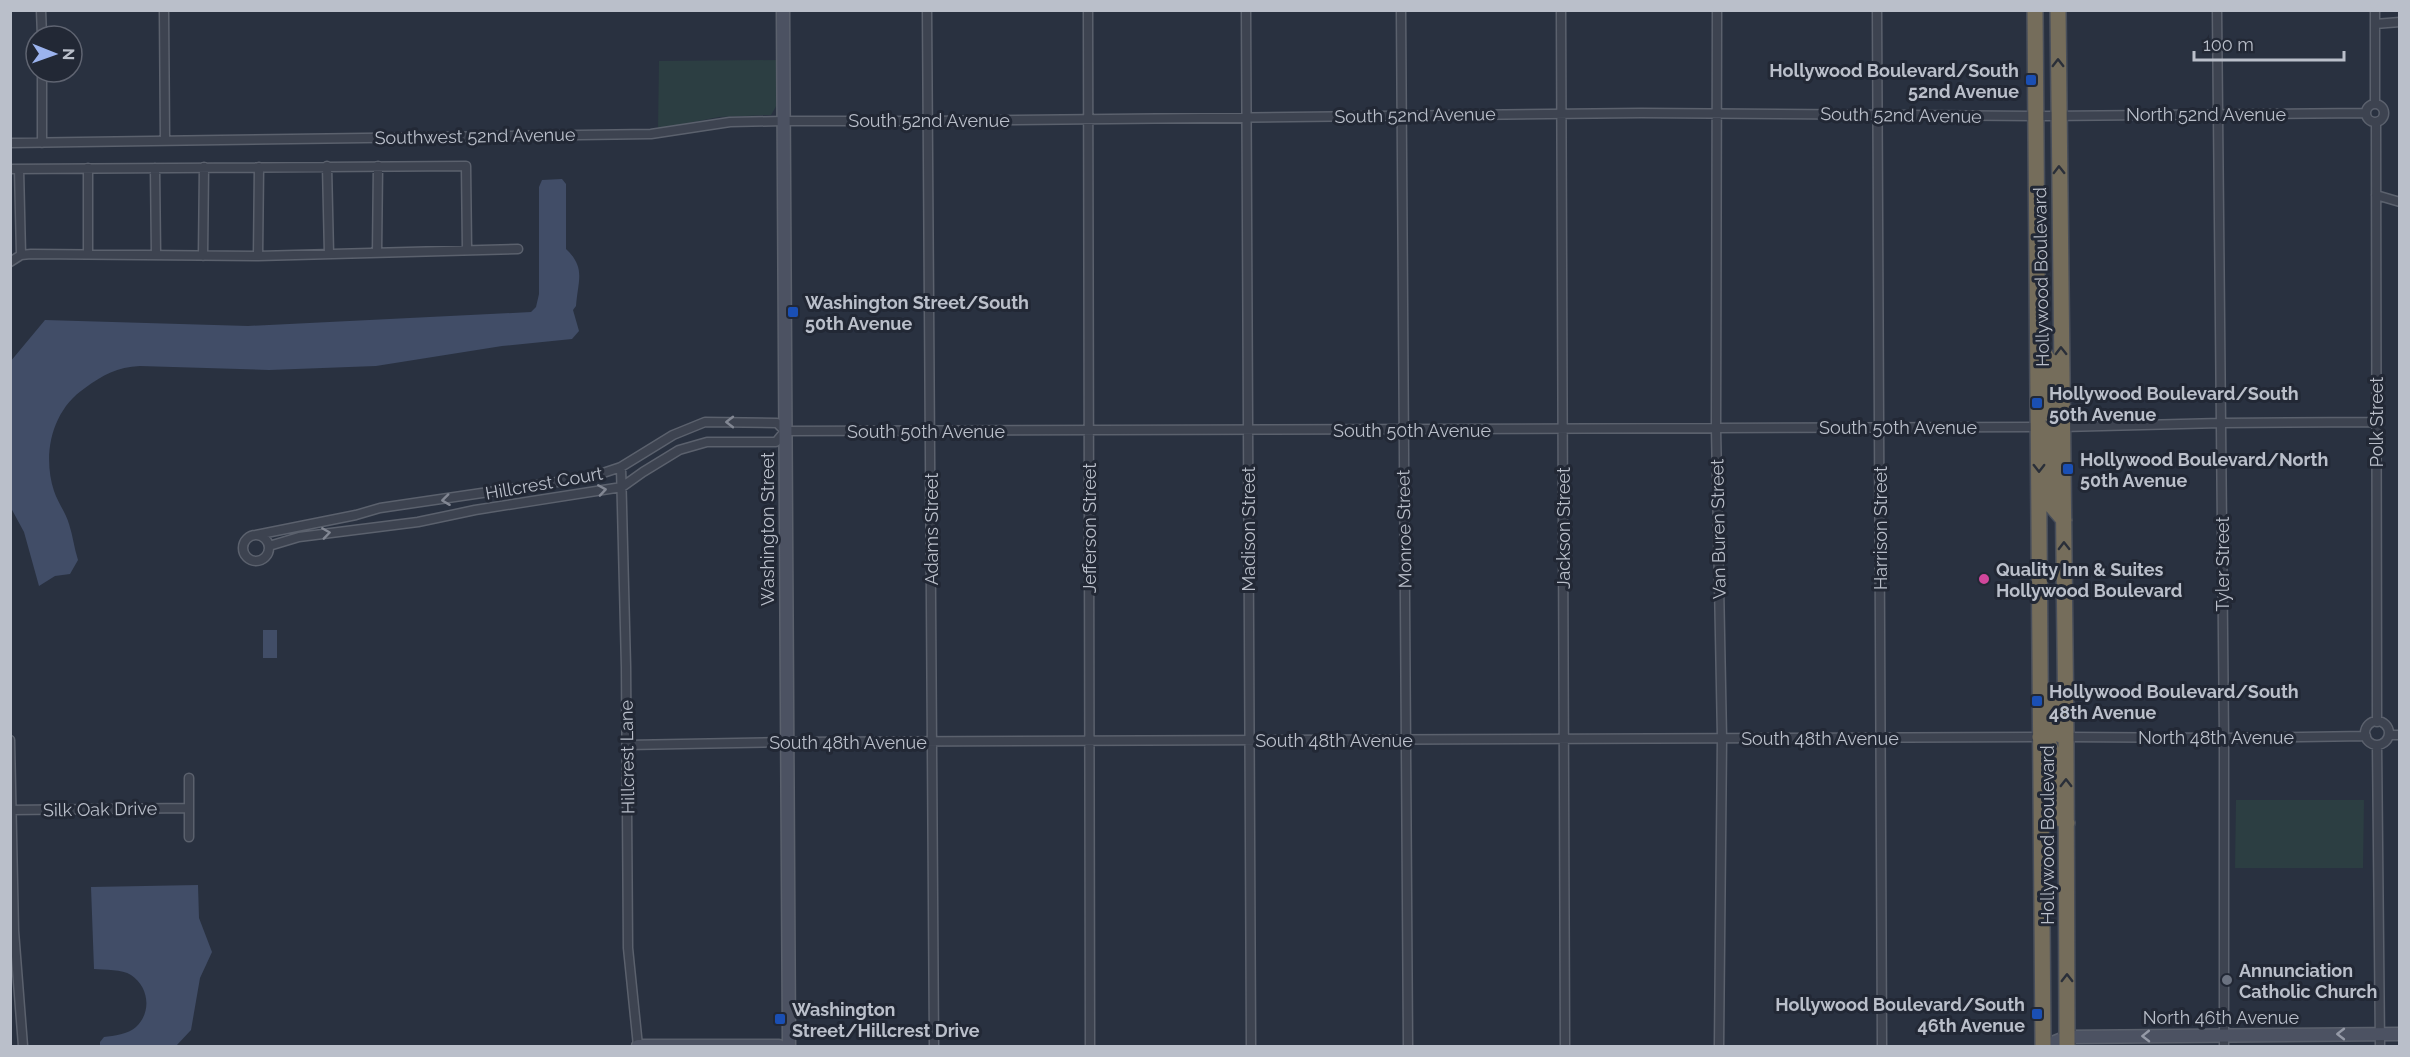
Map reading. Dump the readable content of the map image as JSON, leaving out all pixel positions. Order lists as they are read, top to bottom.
{
  "streets": {
    "highway": ["Hollywood Boulevard"],
    "street": [
      "North 52nd Avenue",
      "South 52nd Avenue",
      "Southwest 52nd Avenue",
      "Polk Street",
      "South 50th Avenue",
      "Hillcrest Court",
      "Jefferson Street",
      "Jackson Street",
      "Harrison Street",
      "Washington Street",
      "Adams Street",
      "Madison Street",
      "Monroe Street",
      "Van Buren Street",
      "Tyler Street",
      "North 48th Avenue",
      "South 48th Avenue",
      "Hillcrest Lane",
      "Silk Oak Drive",
      "North 46th Avenue"
    ]
  },
  "crossings": [
    ["North 52nd Avenue", "South 52nd Avenue"],
    ["North 52nd Avenue", "Hollywood Boulevard"],
    ["North 52nd Avenue", "Polk Street"],
    ["North 52nd Avenue", "Tyler Street"],
    ["South 52nd Avenue", "Southwest 52nd Avenue"],
    ["South 52nd Avenue", "Hollywood Boulevard"],
    ["South 52nd Avenue", "Jefferson Street"],
    ["South 52nd Avenue", "Jackson Street"],
    ["South 52nd Avenue", "Harrison Street"],
    ["South 52nd Avenue", "Washington Street"],
    ["South 52nd Avenue", "Adams Street"],
    ["South 52nd Avenue", "Madison Street"],
    ["South 52nd Avenue", "Monroe Street"],
    ["South 52nd Avenue", "Van Buren Street"],
    ["Southwest 52nd Avenue", "Washington Street"],
    ["Hollywood Boulevard", "South 50th Avenue"],
    ["Hollywood Boulevard", "North 48th Avenue"],
    ["Hollywood Boulevard", "South 48th Avenue"],
    ["Hollywood Boulevard", "North 46th Avenue"],
    ["Polk Street", "North 48th Avenue"],
    ["South 50th Avenue", "Hillcrest Court"],
    ["South 50th Avenue", "Jefferson Street"],
    ["South 50th Avenue", "Jackson Street"],
    ["South 50th Avenue", "Harrison Street"],
    ["South 50th Avenue", "Washington Street"],
    ["South 50th Avenue", "Adams Street"],
    ["South 50th Avenue", "Madison Street"],
    ["South 50th Avenue", "Monroe Street"],
    ["South 50th Avenue", "Van Buren Street"],
    ["Hillcrest Court", "Washington Street"],
    ["Hillcrest Court", "Hillcrest Lane"],
    ["Jefferson Street", "South 48th Avenue"],
    ["Jackson Street", "South 48th Avenue"],
    ["Harrison Street", "South 48th Avenue"],
    ["Washington Street", "South 48th Avenue"],
    ["Adams Street", "South 48th Avenue"],
    ["Madison Street", "South 48th Avenue"],
    ["Monroe Street", "South 48th Avenue"],
    ["Van Buren Street", "South 48th Avenue"],
    ["Tyler Street", "North 48th Avenue"],
    ["Tyler Street", "North 46th Avenue"],
    ["South 48th Avenue", "Hillcrest Lane"]
  ],
  "one_way": ["North 46th Avenue"],
  "places": {
    "transit": [
      "Hollywood Boulevard/South 52nd Avenue",
      "Washington Street/South 50th Avenue",
      "Hollywood Boulevard/South 50th Avenue",
      "Hollywood Boulevard/North 50th Avenue",
      "Hollywood Boulevard/South 48th Avenue",
      "Hollywood Boulevard/South 46th Avenue",
      "Washington Street/Hillcrest Drive"
    ],
    "other": ["Quality Inn & Suites Hollywood Boulevard", "Annunciation Catholic Church"]
  },
  "scale_bar": "100 m",
  "north": "right"
}
